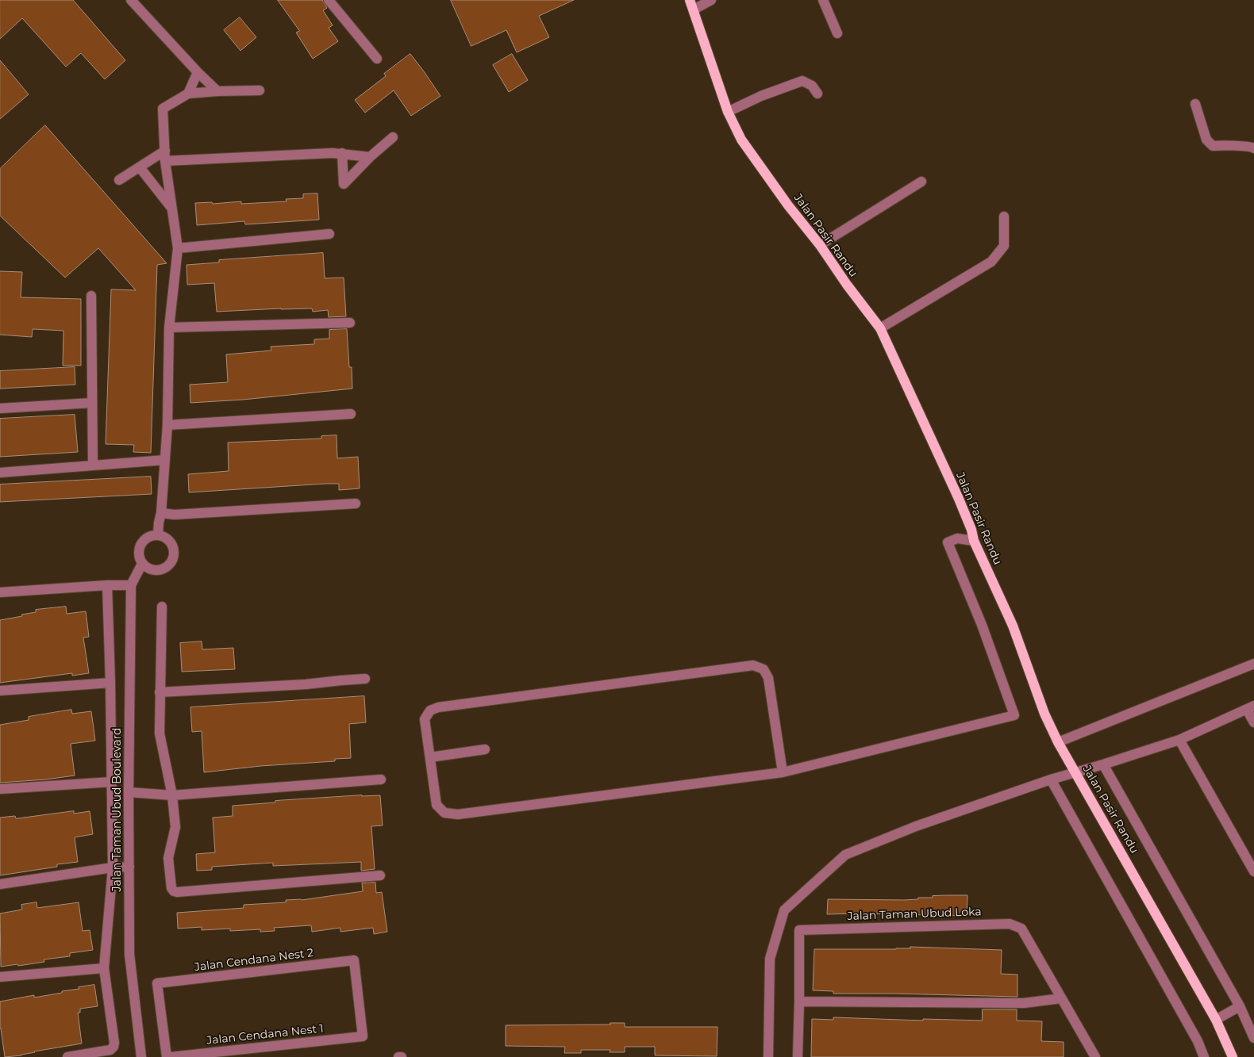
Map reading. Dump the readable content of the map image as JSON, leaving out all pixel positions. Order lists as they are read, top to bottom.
{
  "streets": {
    "main road": ["Jalan Pasir Randu"],
    "street": [
      "Jalan Taman Ubud Boulevard",
      "Jalan Taman Ubud Loka",
      "Jalan Cendana Nest 2",
      "Jalan Cendana Nest 1"
    ]
  },
  "crossings": [
    ["Jalan Cendana Nest 2", "Jalan Cendana Nest 1"]
  ]
}
